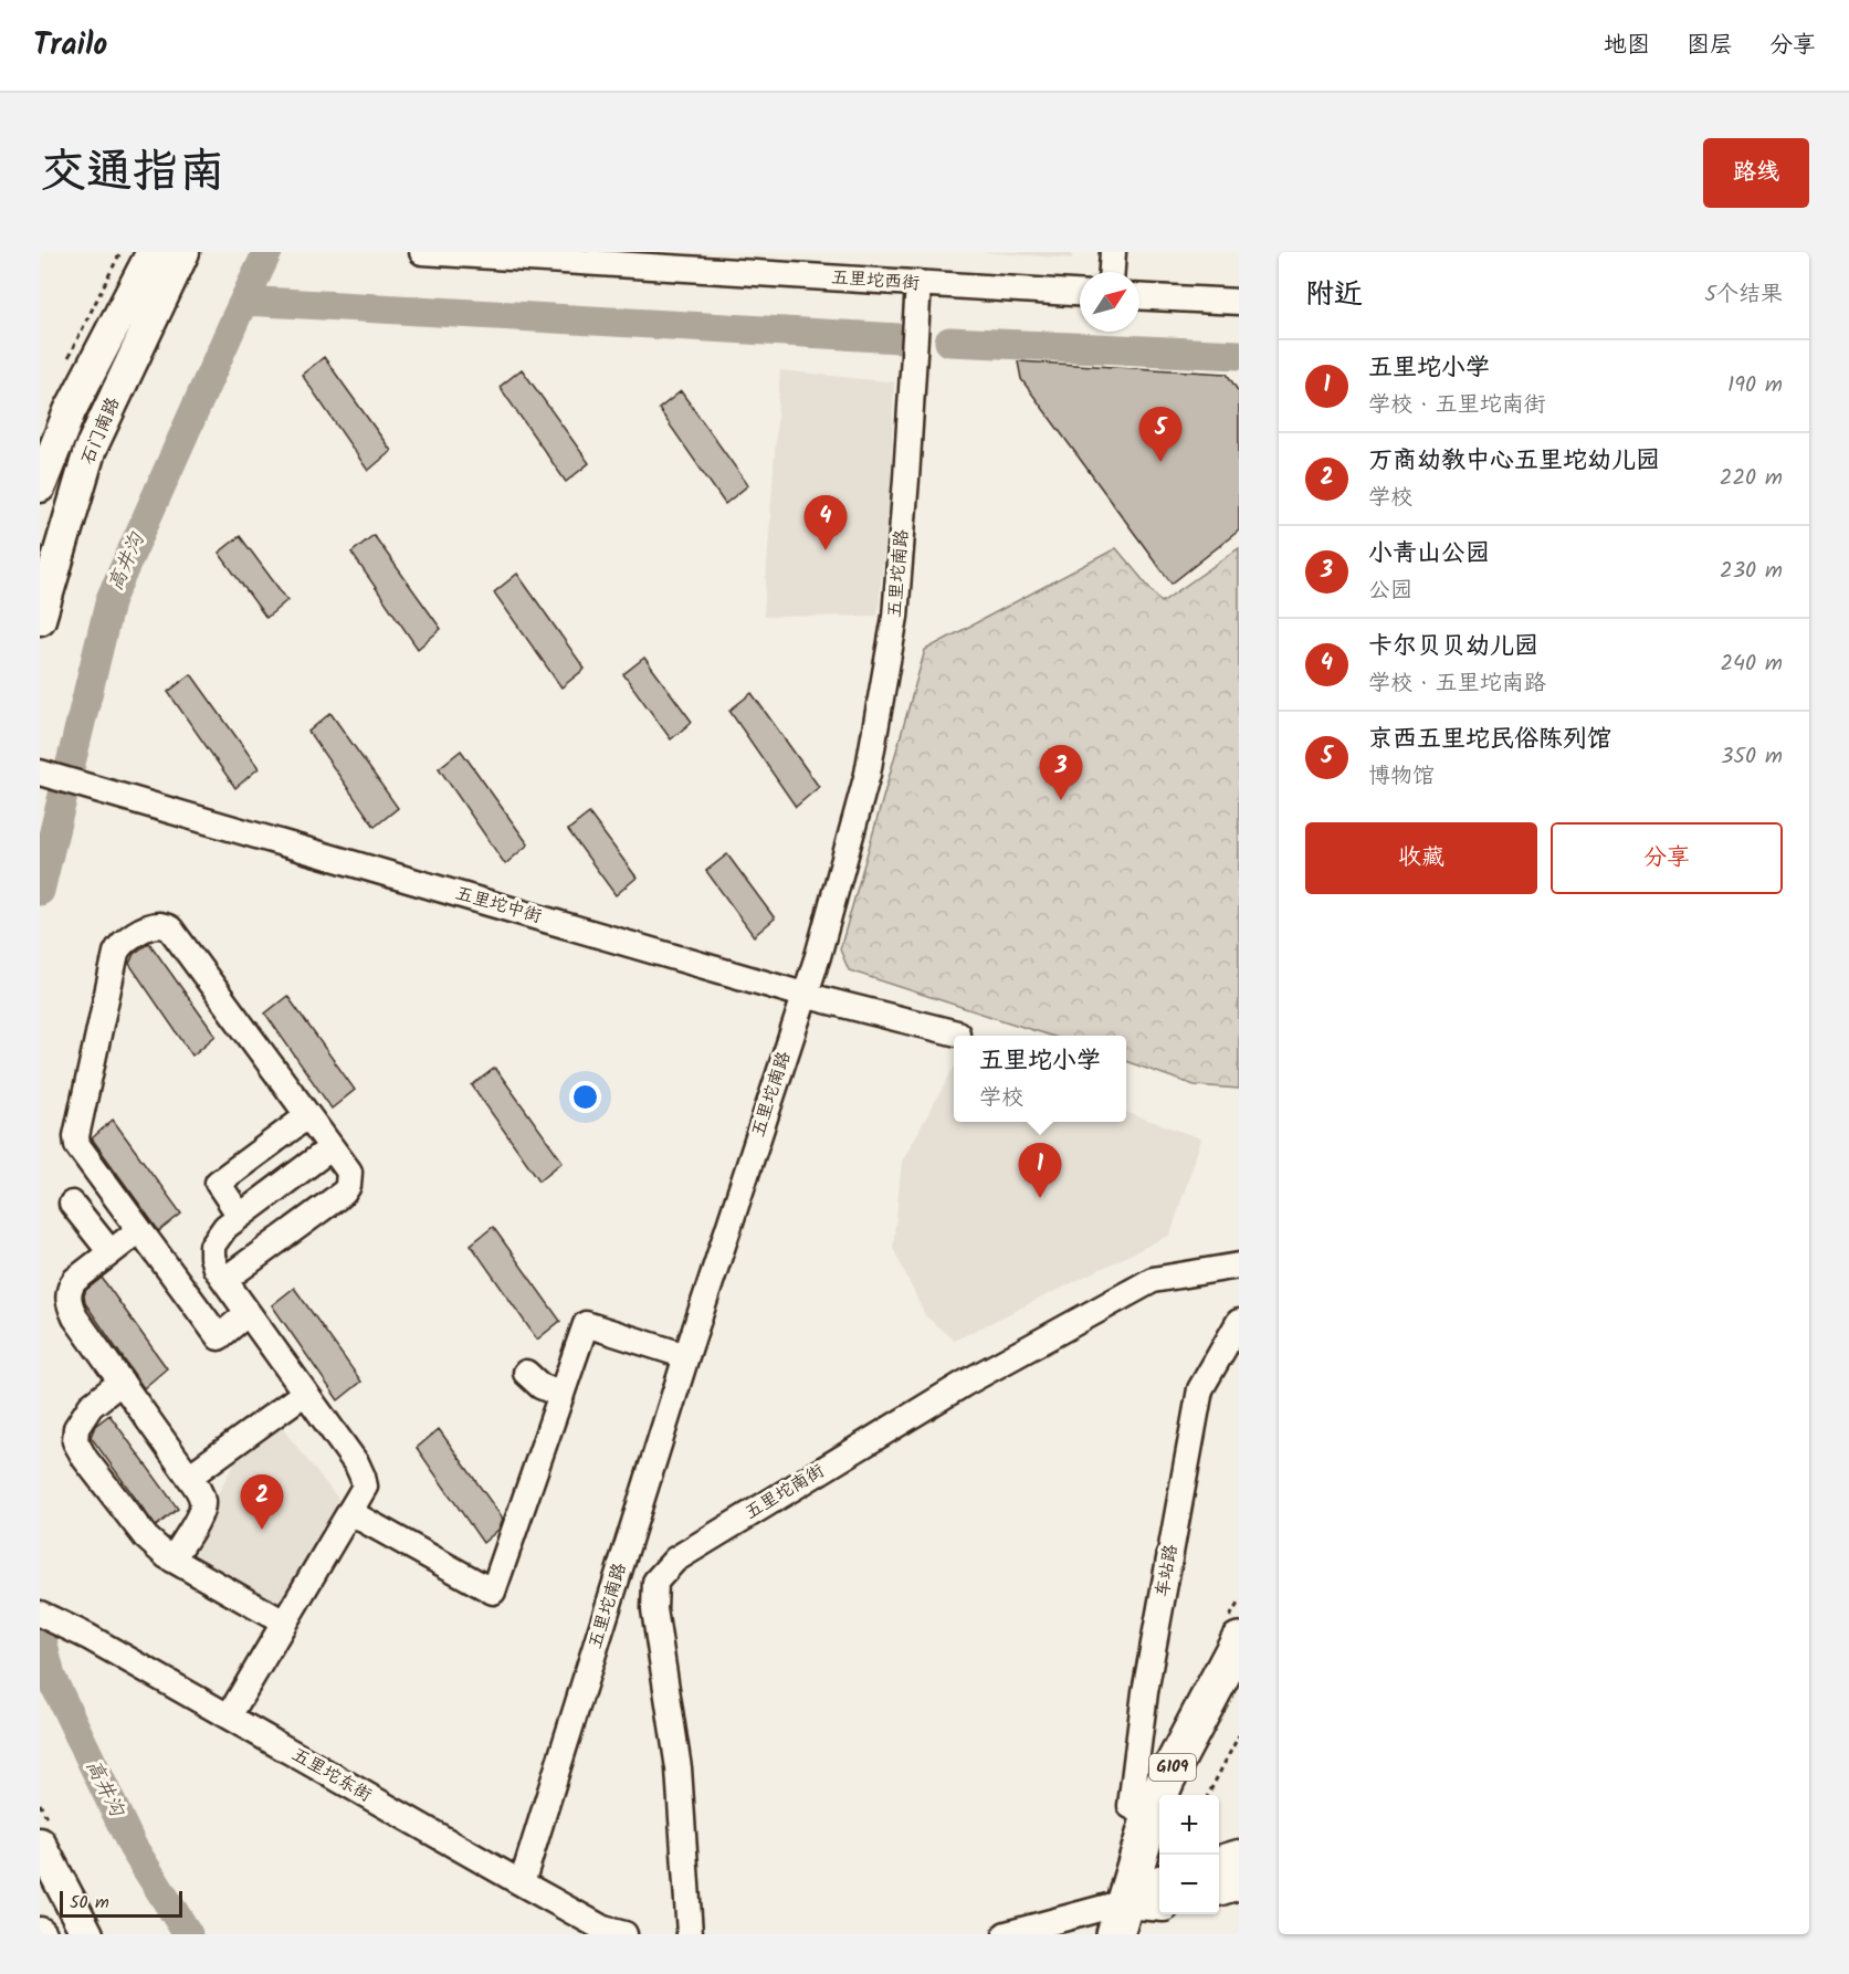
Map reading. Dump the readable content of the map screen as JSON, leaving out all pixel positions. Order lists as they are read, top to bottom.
{
  "streets": {
    "highway": ["G109"],
    "main road": ["石门南路"],
    "street": [
      "五里坨西街",
      "五里坨南路",
      "五里坨中街",
      "五里坨南街",
      "车站路",
      "五里坨东街"
    ]
  },
  "crossings": [
    ["五里坨西街", "五里坨南路"],
    ["五里坨南路", "五里坨中街"],
    ["五里坨南路", "五里坨东街"],
    ["车站路", "G109"]
  ],
  "water": ["高井沟"],
  "scale_bar": "50 m",
  "north": "top right",
  "page": {
    "header": "Trailo",
    "nav": ["地图", "图层", "分享"],
    "title": "交通指南",
    "buttons": [
      "路线",
      ["收藏", "分享"]
    ],
    "heading": ["附近", "5个结果"],
    "list": [
      {
        "mark": "1",
        "name": "五里坨小学",
        "note": "学校 · 五里坨南街",
        "value": "190 m"
      },
      {
        "mark": "2",
        "name": "万商幼教中心五里坨幼儿园",
        "note": "学校",
        "value": "220 m"
      },
      {
        "mark": "3",
        "name": "小青山公园",
        "note": "公园",
        "value": "230 m"
      },
      {
        "mark": "4",
        "name": "卡尔贝贝幼儿园",
        "note": "学校 · 五里坨南路",
        "value": "240 m"
      },
      {
        "mark": "5",
        "name": "京西五里坨民俗陈列馆",
        "note": "博物馆",
        "value": "350 m"
      }
    ],
    "pins": [
      "5",
      "4",
      "3",
      "1",
      "2"
    ],
    "popup": ["五里坨小学", "学校"],
    "map_buttons": ["+", "−"],
    "scale": "50 m"
  }
}
